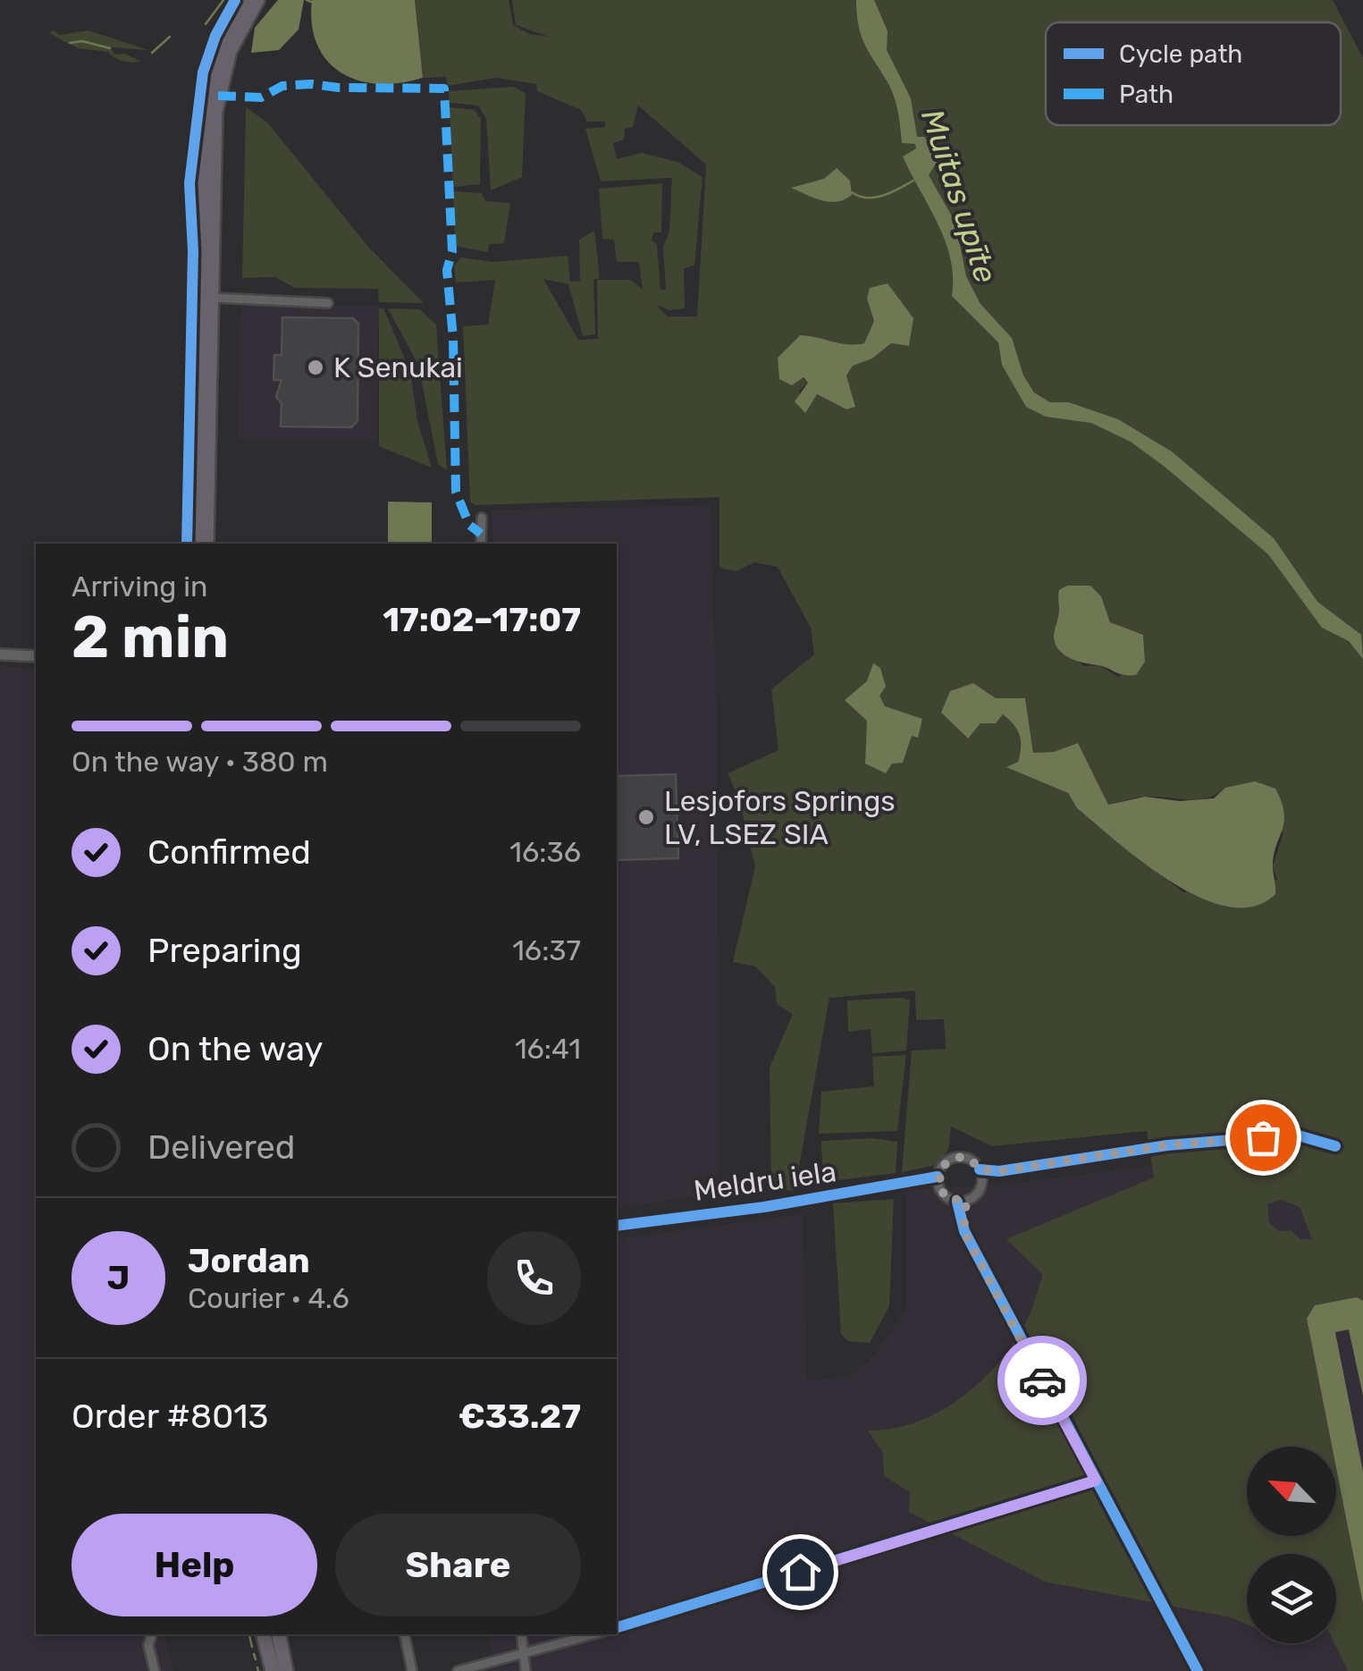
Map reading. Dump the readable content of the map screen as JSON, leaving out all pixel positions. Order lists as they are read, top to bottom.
{
  "streets": {
    "street": ["Meldru iela"]
  },
  "water": ["Muitas upīte"],
  "places": ["K Senukai", "Lesjofors Springs LV, LSEZ SIA"],
  "legend": ["Cycle path", "Path"],
  "north": "top left",
  "page": {
    "heading": ["2 min", "Arriving in", "17:02–17:07"],
    "panel": [
      "Jordan",
      "Courier · 4.6",
      "Order #8013",
      "€33.27"
    ],
    "bar": "On the way · 380 m",
    "list": [
      ["Confirmed", "16:36"],
      ["Preparing", "16:37"],
      ["On the way", "16:41"],
      "Delivered"
    ],
    "round": "J",
    "buttons": ["Help", "Share"]
  }
}
